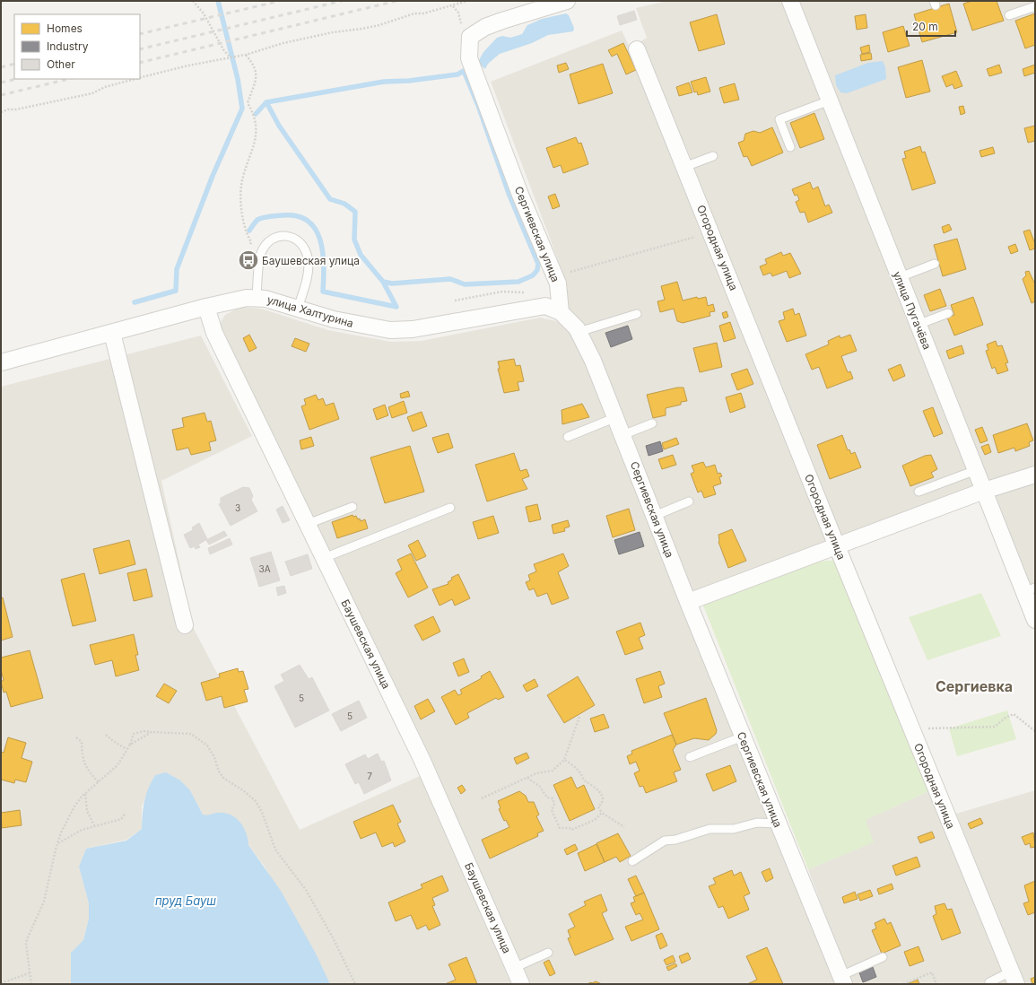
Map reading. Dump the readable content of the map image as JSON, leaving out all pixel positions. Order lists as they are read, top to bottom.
{
  "streets": {
    "street": [
      "Сергиевская улица",
      "Огородная улица",
      "улица Пугачёва",
      "улица Халтурина",
      "Баушевская улица"
    ]
  },
  "crossings": [
    ["Сергиевская улица", "улица Халтурина"],
    ["улица Халтурина", "Баушевская улица"]
  ],
  "districts": ["Сергиевка"],
  "water": ["пруд Бауш"],
  "places": {
    "bus stop": ["Баушевская улица"]
  },
  "house_numbers": [
    "3",
    "3А",
    "5",
    "5",
    "7"
  ],
  "legend": ["Homes", "Industry", "Other"],
  "scale_bar": "20 m"
}
